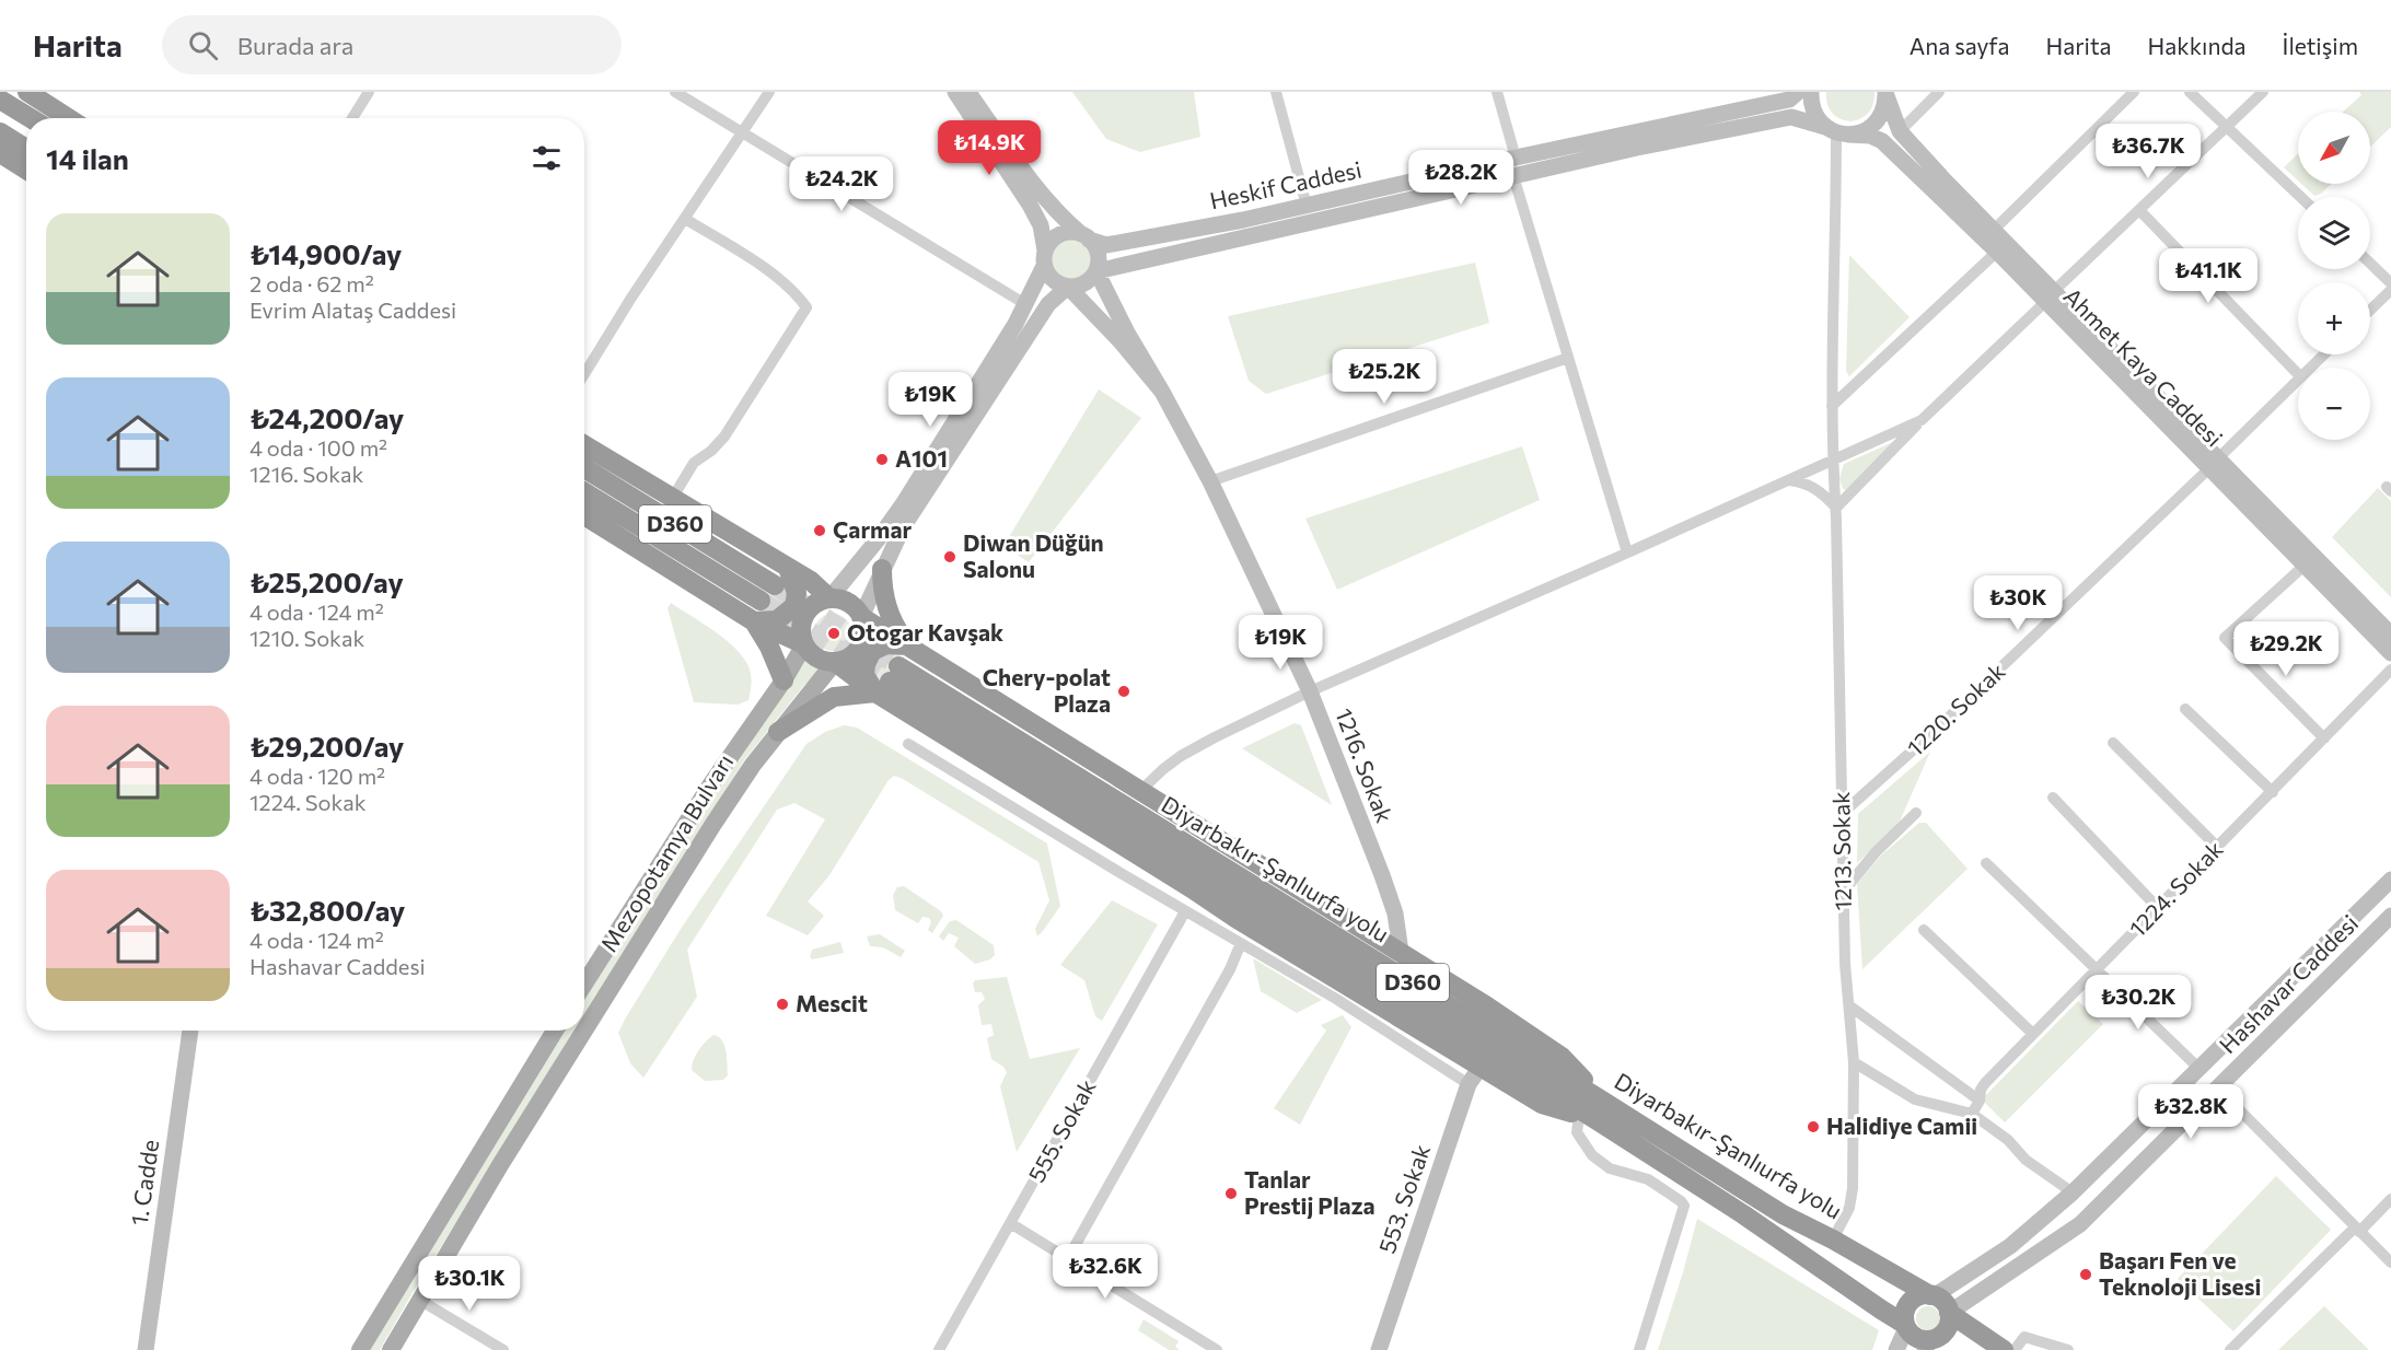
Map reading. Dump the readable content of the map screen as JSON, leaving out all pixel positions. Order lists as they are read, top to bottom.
{
  "streets": {
    "highway": ["D360", "Diyarbakır-Şanlıurfa yolu"],
    "main road": [
      "Heskif Caddesi",
      "Ahmet Kaya Caddesi",
      "1216. Sokak",
      "Mezopotamya Bulvarı",
      "Hashavar Caddesi",
      "1. Cadde",
      "553. Sokak"
    ],
    "street": [
      "1220. Sokak",
      "1213. Sokak",
      "1224. Sokak",
      "555. Sokak"
    ]
  },
  "crossings": [
    ["Heskif Caddesi", "Ahmet Kaya Caddesi"],
    ["Ahmet Kaya Caddesi", "1220. Sokak"],
    ["Ahmet Kaya Caddesi", "1213. Sokak"],
    ["1220. Sokak", "1213. Sokak"],
    ["1213. Sokak", "Diyarbakır-Şanlıurfa yolu"],
    ["Diyarbakır-Şanlıurfa yolu", "Hashavar Caddesi"]
  ],
  "places": [
    "A101",
    "Çarmar",
    "Diwan Düğün Salonu",
    "Otogar Kavşak",
    "Chery-polat Plaza",
    "Mescit",
    "Halidiye Camii",
    "Tanlar Prestij Plaza",
    "Başarı Fen ve Teknoloji Lisesi"
  ],
  "north": "bottom left",
  "page": {
    "header": "Harita",
    "search": "Burada ara",
    "nav": [
      "Ana sayfa",
      "Harita",
      "Hakkında",
      "İletişim"
    ],
    "map_buttons": ["+", "−"],
    "heading": "14 ilan",
    "price": [
      "₺14.9K",
      "₺36.7K",
      "₺28.2K",
      "₺24.2K",
      "₺41.1K",
      "₺25.2K",
      "₺19K",
      "₺30K",
      "₺19K",
      "₺29.2K",
      "₺30.2K",
      "₺32.8K",
      "₺32.6K",
      "₺30.1K"
    ],
    "list": [
      {
        "name": "₺14,900/ay",
        "note": "2 oda · 62 m² · Evrim Alataş Caddesi"
      },
      {
        "name": "₺24,200/ay",
        "note": "4 oda · 100 m² · 1216. Sokak"
      },
      {
        "name": "₺25,200/ay",
        "note": "4 oda · 124 m² · 1210. Sokak"
      },
      {
        "name": "₺29,200/ay",
        "note": "4 oda · 120 m² · 1224. Sokak"
      },
      {
        "name": "₺32,800/ay",
        "note": "4 oda · 124 m² · Hashavar Caddesi"
      }
    ]
  }
}
